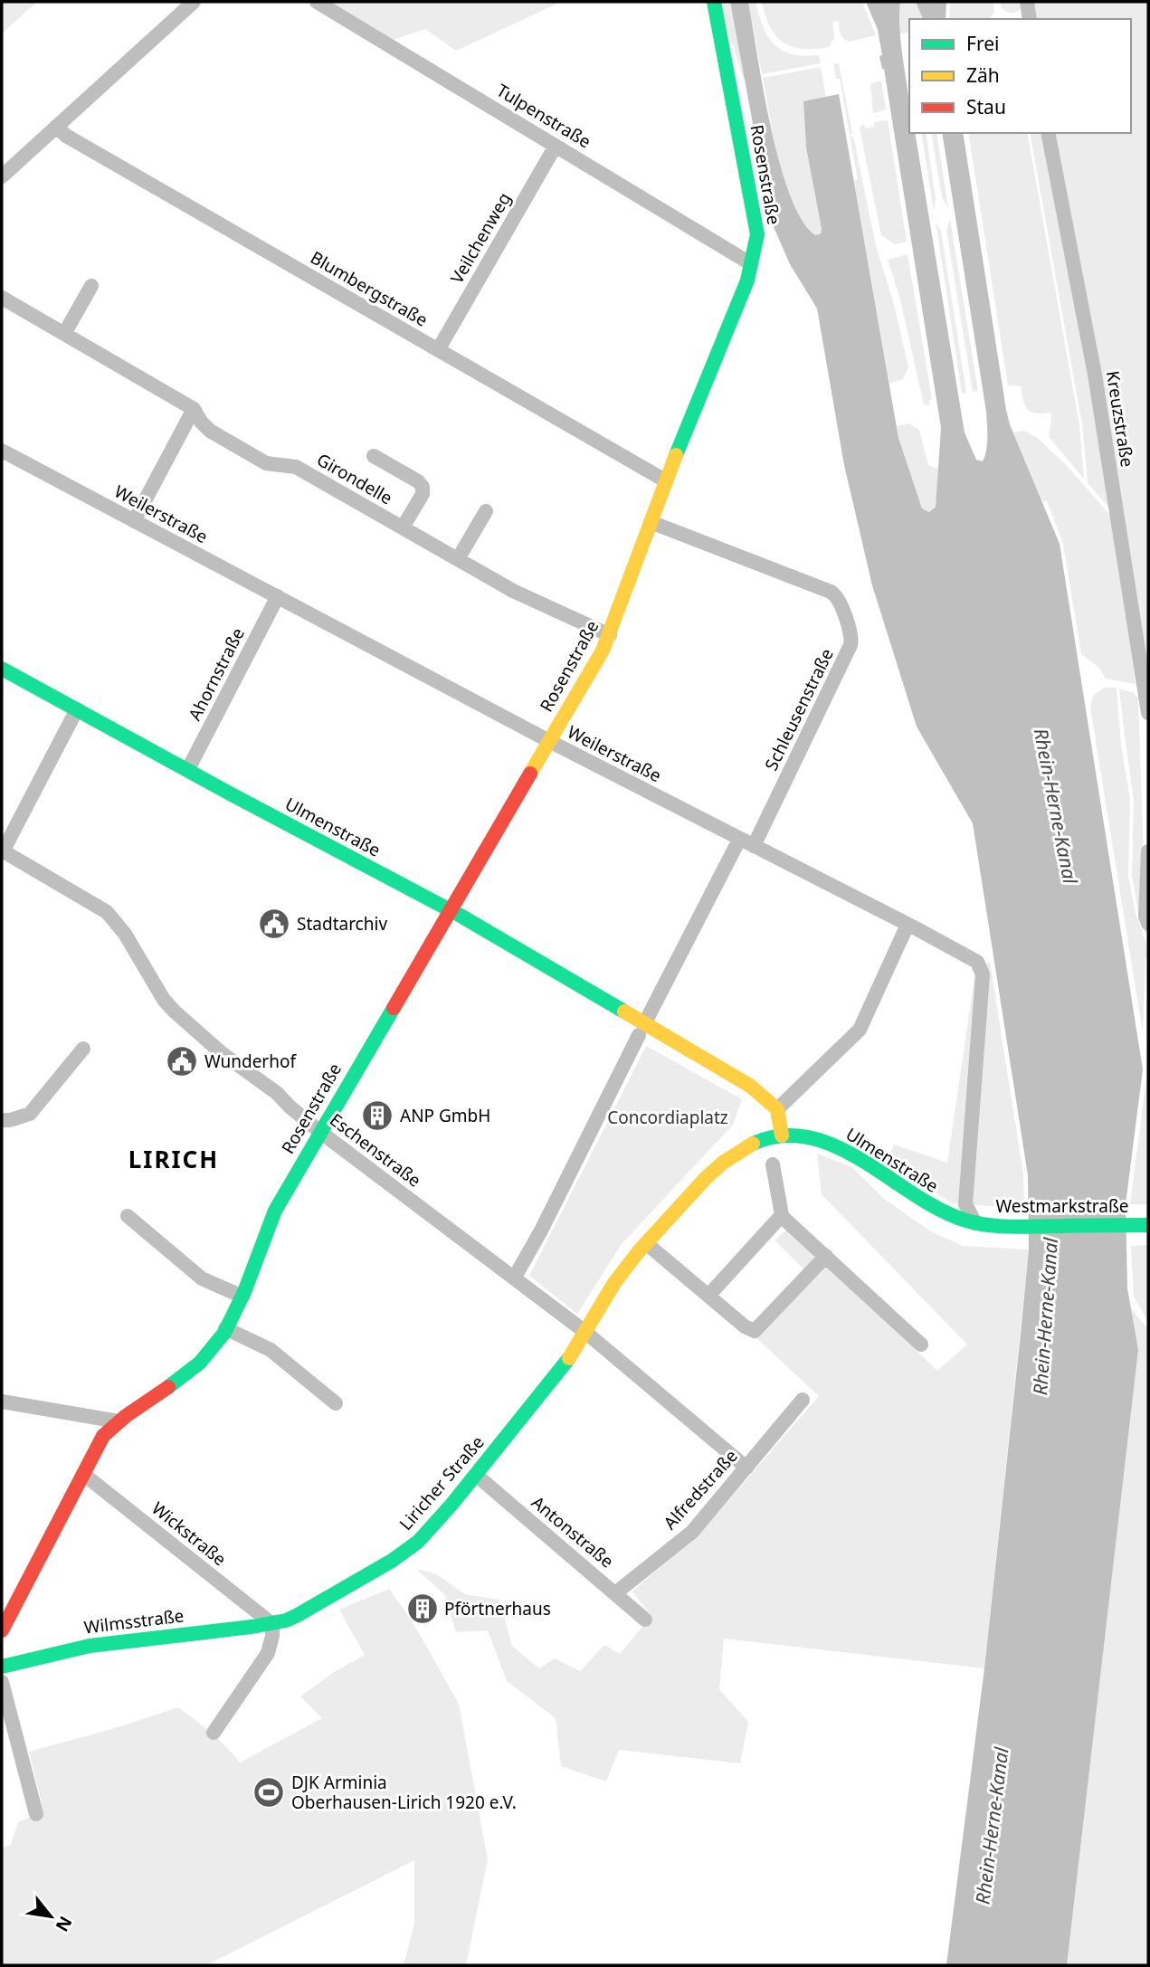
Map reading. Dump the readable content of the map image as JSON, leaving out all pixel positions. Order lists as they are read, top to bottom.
{
  "streets": {
    "street": [
      "Tulpenstraße",
      "Rosenstraße",
      "Veilchenweg",
      "Blumbergstraße",
      "Kreuzstraße",
      "Girondelle",
      "Weilerstraße",
      "Ahornstraße",
      "Schleusenstraße",
      "Ulmenstraße",
      "Eschenstraße",
      "Westmarkstraße",
      "Liricher Straße",
      "Alfredstraße",
      "Antonstraße",
      "Wickstraße",
      "Wilmsstraße"
    ]
  },
  "crossings": [
    ["Tulpenstraße", "Rosenstraße"],
    ["Tulpenstraße", "Veilchenweg"],
    ["Rosenstraße", "Blumbergstraße"],
    ["Rosenstraße", "Girondelle"],
    ["Rosenstraße", "Weilerstraße"],
    ["Rosenstraße", "Schleusenstraße"],
    ["Rosenstraße", "Ulmenstraße"],
    ["Rosenstraße", "Eschenstraße"],
    ["Rosenstraße", "Wickstraße"],
    ["Veilchenweg", "Blumbergstraße"],
    ["Weilerstraße", "Ahornstraße"],
    ["Weilerstraße", "Schleusenstraße"],
    ["Weilerstraße", "Ulmenstraße"],
    ["Weilerstraße", "Westmarkstraße"],
    ["Ahornstraße", "Ulmenstraße"],
    ["Ulmenstraße", "Westmarkstraße"],
    ["Ulmenstraße", "Liricher Straße"],
    ["Eschenstraße", "Liricher Straße"],
    ["Eschenstraße", "Alfredstraße"],
    ["Liricher Straße", "Antonstraße"],
    ["Liricher Straße", "Wickstraße"],
    ["Liricher Straße", "Wilmsstraße"],
    ["Alfredstraße", "Antonstraße"],
    ["Wickstraße", "Wilmsstraße"]
  ],
  "districts": ["LIRICH"],
  "water": ["Rhein-Herne-Kanal"],
  "parks": ["Concordiaplatz"],
  "places": {
    "public building": ["Stadtarchiv", "Wunderhof"],
    "building": ["ANP GmbH", "Pförtnerhaus"],
    "sports": ["DJK Arminia Oberhausen-Lirich 1920 e.V."]
  },
  "legend": ["Frei", "Zäh", "Stau"],
  "north": "bottom right"
}
